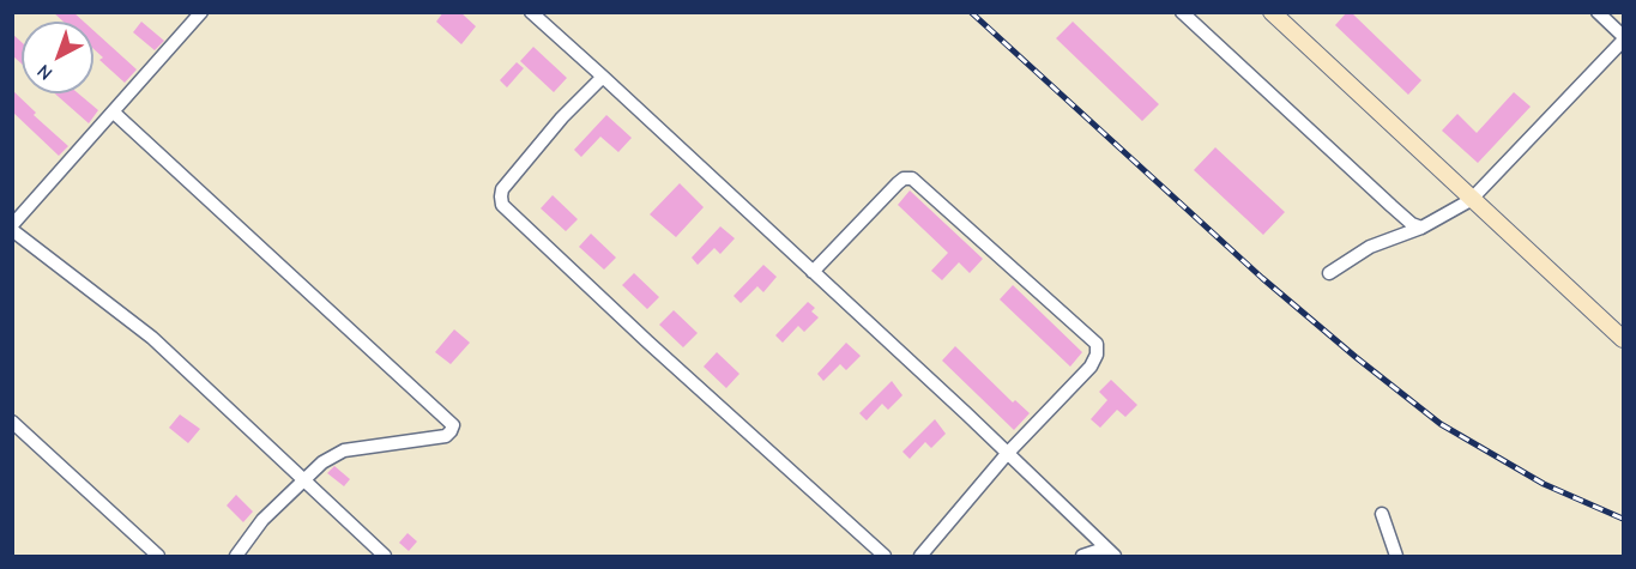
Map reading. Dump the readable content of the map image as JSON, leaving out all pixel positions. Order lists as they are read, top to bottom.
{
  "north": "bottom left"
}
